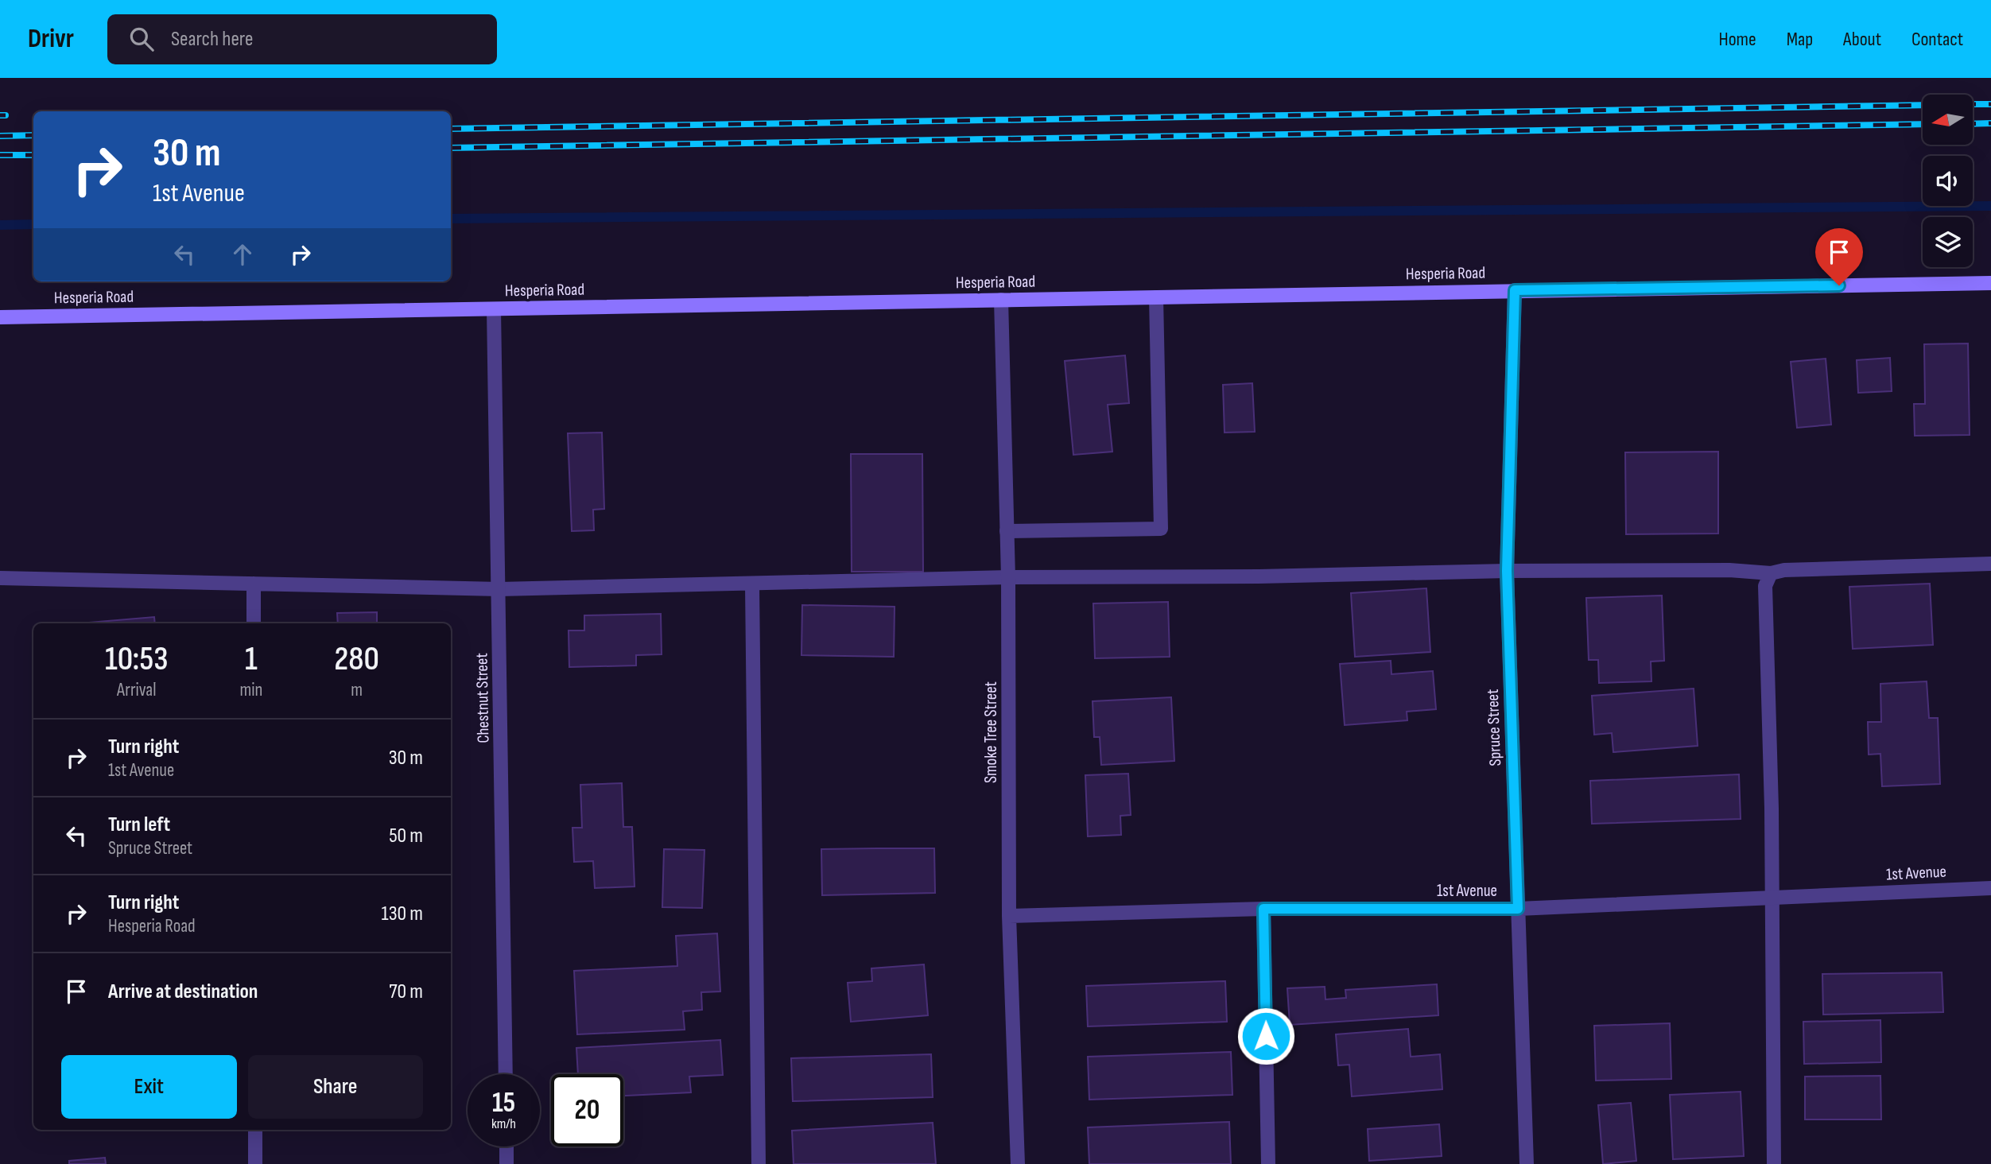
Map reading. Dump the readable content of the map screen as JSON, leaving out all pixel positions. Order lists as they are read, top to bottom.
{
  "streets": {
    "main road": ["Hesperia Road"],
    "street": [
      "Chestnut Street",
      "Spruce Street",
      "Smoke Tree Street",
      "1st Avenue"
    ]
  },
  "crossings": [
    ["Hesperia Road", "Chestnut Street"],
    ["Hesperia Road", "Spruce Street"],
    ["Hesperia Road", "Smoke Tree Street"],
    ["Spruce Street", "1st Avenue"],
    ["Smoke Tree Street", "1st Avenue"]
  ],
  "north": "left",
  "page": {
    "header": "Drivr",
    "search": "Search here",
    "nav": [
      "Home",
      "Map",
      "About",
      "Contact"
    ],
    "turn": ["30 m", "1st Avenue"],
    "eta": [
      "10:53",
      "Arrival",
      "1",
      "min",
      "280",
      "m"
    ],
    "list": [
      {
        "name": "Turn right",
        "note": "1st Avenue",
        "value": "30 m"
      },
      {
        "name": "Turn left",
        "note": "Spruce Street",
        "value": "50 m"
      },
      {
        "name": "Turn right",
        "note": "Hesperia Road",
        "value": "130 m"
      },
      {
        "name": "Arrive at destination",
        "value": "70 m"
      }
    ],
    "buttons": ["Exit", "Share"],
    "speed": "15 km/h",
    "limit": "20"
  }
}
